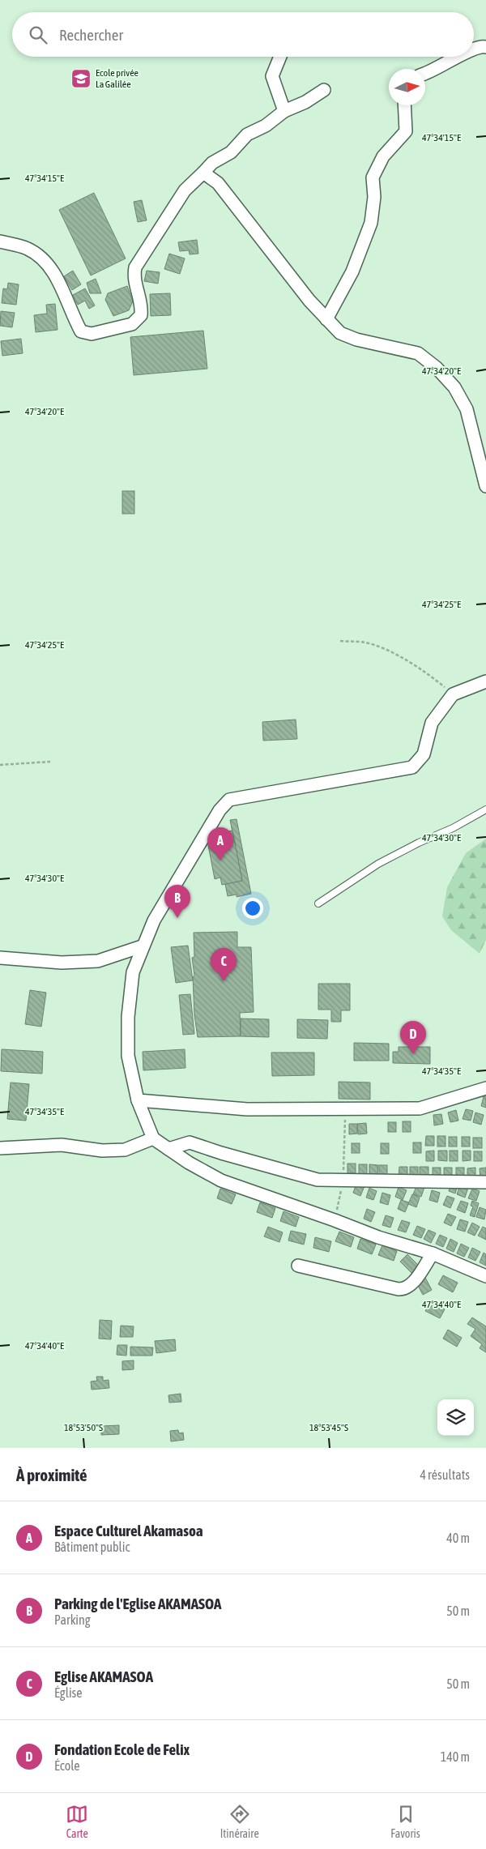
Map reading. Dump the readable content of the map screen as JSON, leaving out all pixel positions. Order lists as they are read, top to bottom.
{
  "places": {
    "school or university": ["Ecole privée La Galilée"]
  },
  "north": "right",
  "page": {
    "search": "Rechercher",
    "pins": [
      "A",
      "B",
      "C",
      "D"
    ],
    "heading": ["À proximité", "4 résultats"],
    "list": [
      {
        "mark": "A",
        "name": "Espace Culturel Akamasoa",
        "note": "Bâtiment public",
        "value": "40 m"
      },
      {
        "mark": "B",
        "name": "Parking de l'Eglise AKAMASOA",
        "note": "Parking",
        "value": "50 m"
      },
      {
        "mark": "C",
        "name": "Eglise AKAMASOA",
        "note": "Église",
        "value": "50 m"
      },
      {
        "mark": "D",
        "name": "Fondation Ecole de Felix",
        "note": "École",
        "value": "140 m"
      }
    ],
    "nav": ["Carte", "Itinéraire", "Favoris"]
  },
  "coordinates": [
    "47°34'15\"E",
    "47°34'20\"E",
    "47°34'25\"E",
    "47°34'30\"E",
    "47°34'35\"E",
    "47°34'40\"E",
    "18°53'50\"S",
    "18°53'45\"S"
  ]
}
